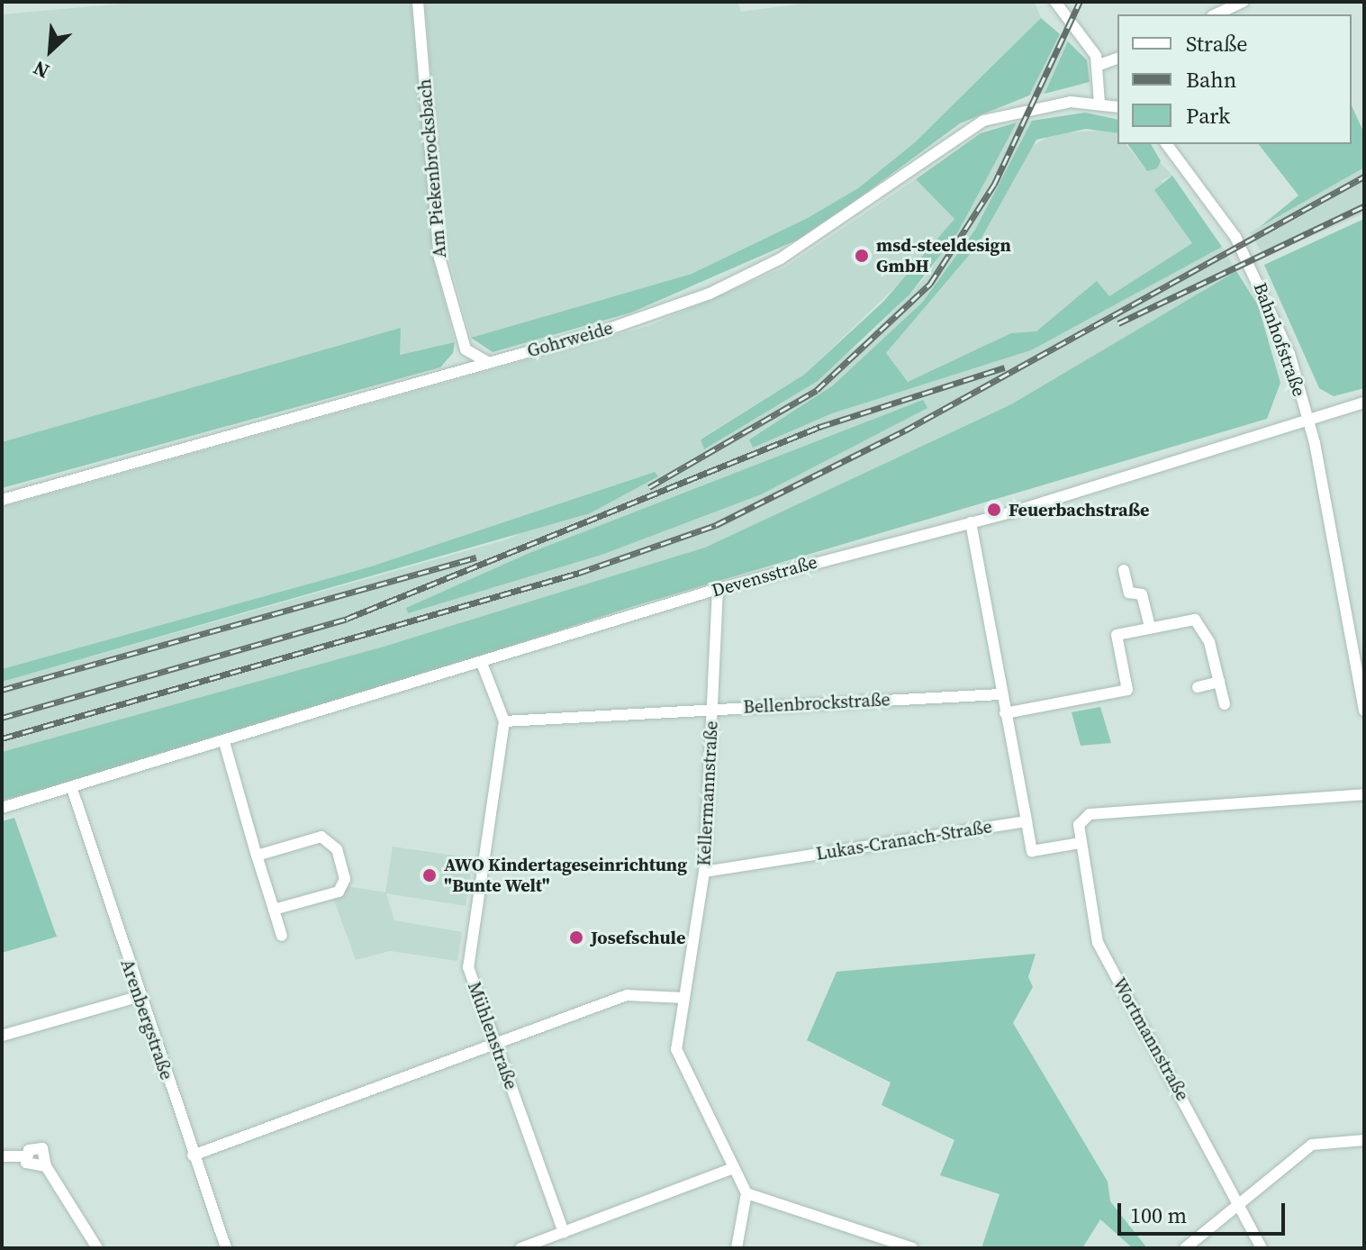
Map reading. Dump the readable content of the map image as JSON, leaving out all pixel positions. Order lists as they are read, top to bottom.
{
  "streets": {
    "street": [
      "Am Piekenbrocksbach",
      "Gohrweide",
      "Bahnhofstraße",
      "Devensstraße",
      "Bellenbrockstraße",
      "Kellermannstraße",
      "Lukas-Cranach-Straße",
      "Arenbergstraße",
      "Mühlenstraße",
      "Wortmannstraße"
    ]
  },
  "crossings": [
    ["Am Piekenbrocksbach", "Gohrweide"],
    ["Bahnhofstraße", "Devensstraße"],
    ["Devensstraße", "Kellermannstraße"],
    ["Devensstraße", "Arenbergstraße"],
    ["Devensstraße", "Mühlenstraße"],
    ["Bellenbrockstraße", "Kellermannstraße"],
    ["Bellenbrockstraße", "Mühlenstraße"],
    ["Kellermannstraße", "Lukas-Cranach-Straße"]
  ],
  "places": [
    "msd-steeldesign GmbH",
    "Feuerbachstraße",
    "AWO Kindertageseinrichtung \"Bunte Welt\"",
    "Josefschule"
  ],
  "legend": ["Straße", "Bahn", "Park"],
  "scale_bar": "100 m",
  "north": "bottom left"
}
